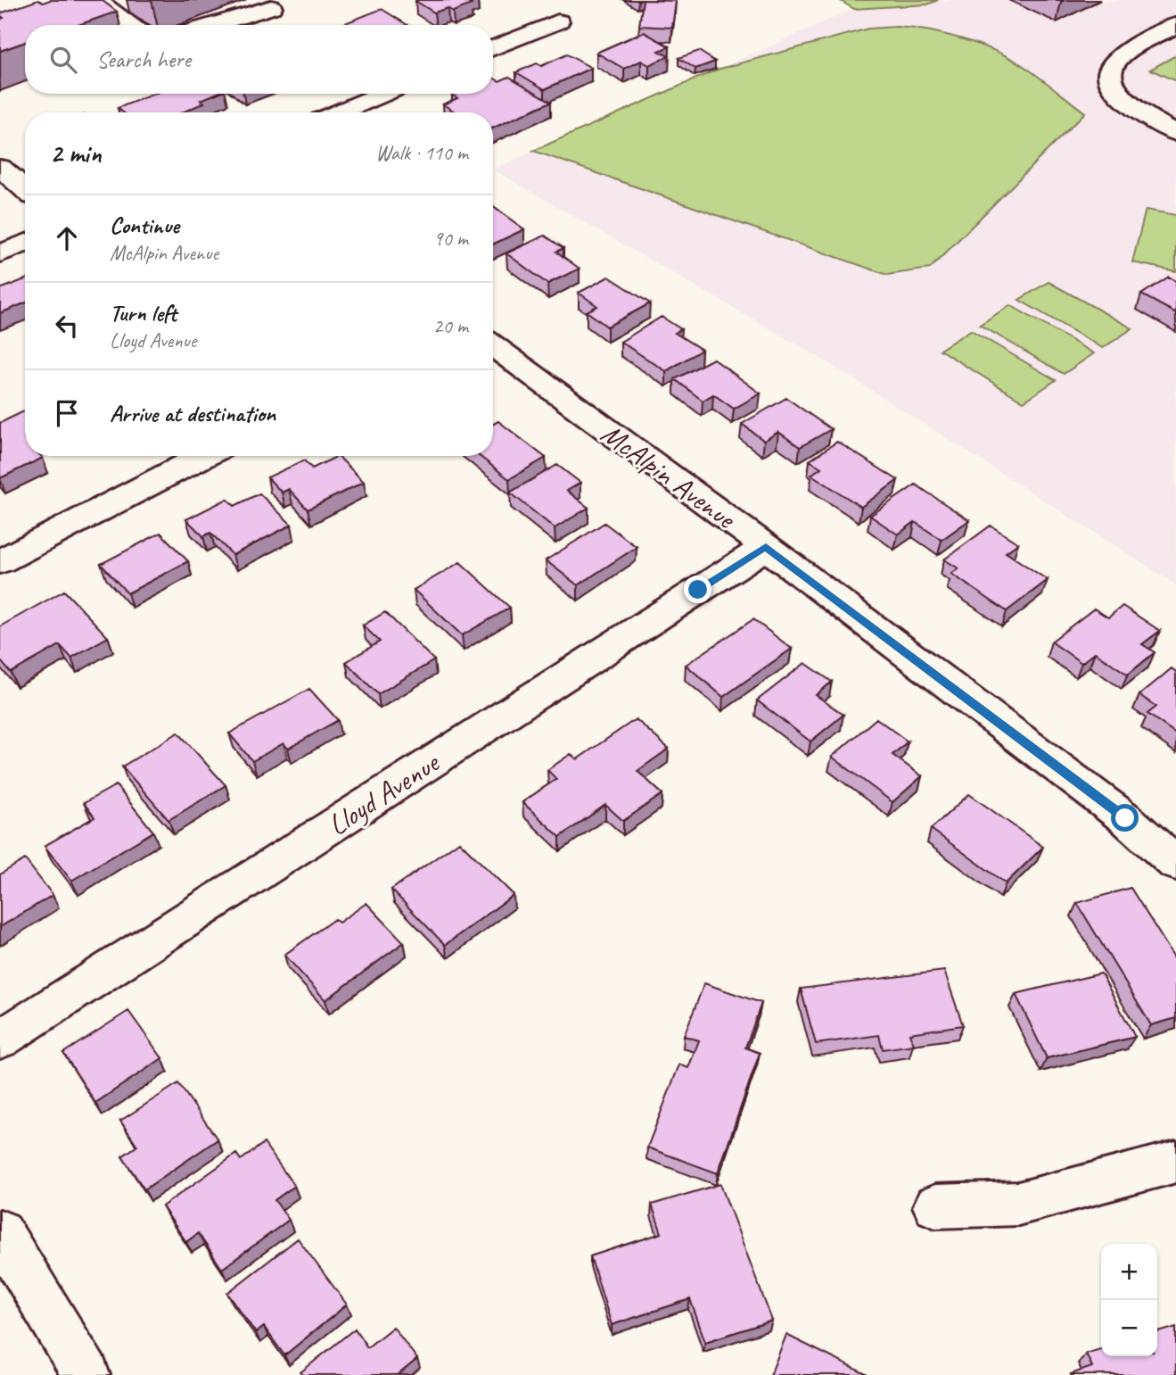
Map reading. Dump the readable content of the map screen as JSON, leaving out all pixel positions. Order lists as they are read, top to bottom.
{
  "streets": {
    "street": ["McAlpin Avenue", "Lloyd Avenue"]
  },
  "crossings": [
    ["McAlpin Avenue", "Lloyd Avenue"]
  ],
  "page": {
    "search": "Search here",
    "heading": ["2 min", "Walk · 110 m"],
    "list": [
      ["Continue", "McAlpin Avenue", "90 m"],
      ["Turn left", "Lloyd Avenue", "20 m"],
      "Arrive at destination"
    ],
    "map_buttons": ["+", "−"]
  }
}
